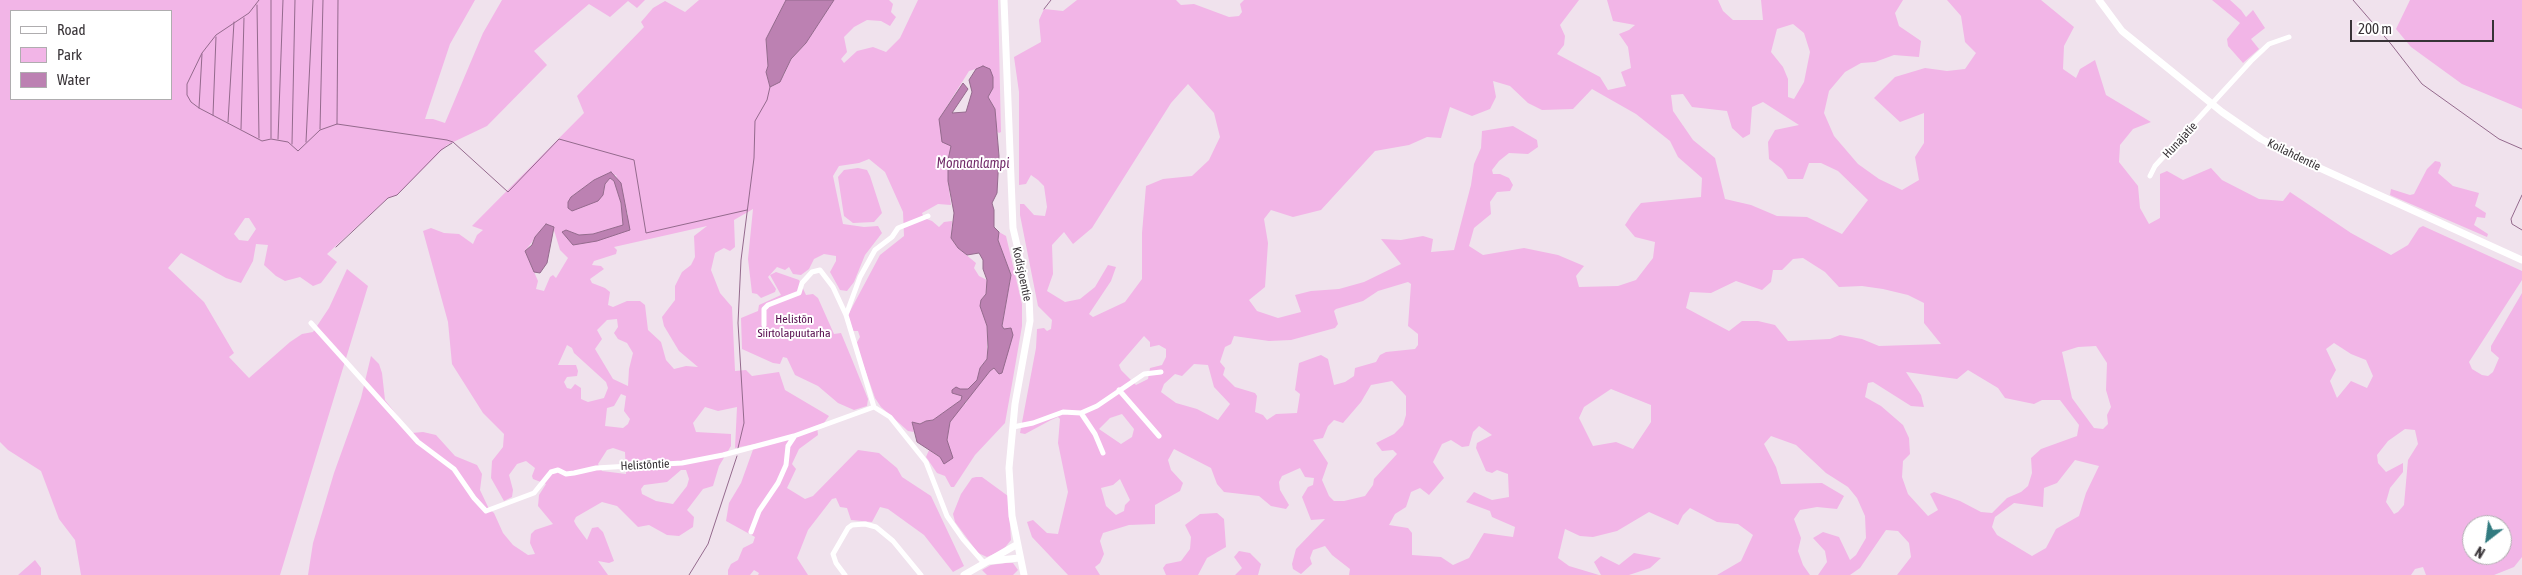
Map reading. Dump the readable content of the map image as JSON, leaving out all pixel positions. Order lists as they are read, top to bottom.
{
  "streets": {
    "street": [
      "Hunajatie",
      "Koilahdentie",
      "Kodisjoentie",
      "Helistöntie"
    ]
  },
  "crossings": [
    ["Hunajatie", "Koilahdentie"]
  ],
  "water": ["Monnanlampi"],
  "parks": ["Helistön Siirtolapuutarha"],
  "legend": ["Road", "Park", "Water"],
  "scale_bar": "200 m",
  "north": "bottom left"
}
